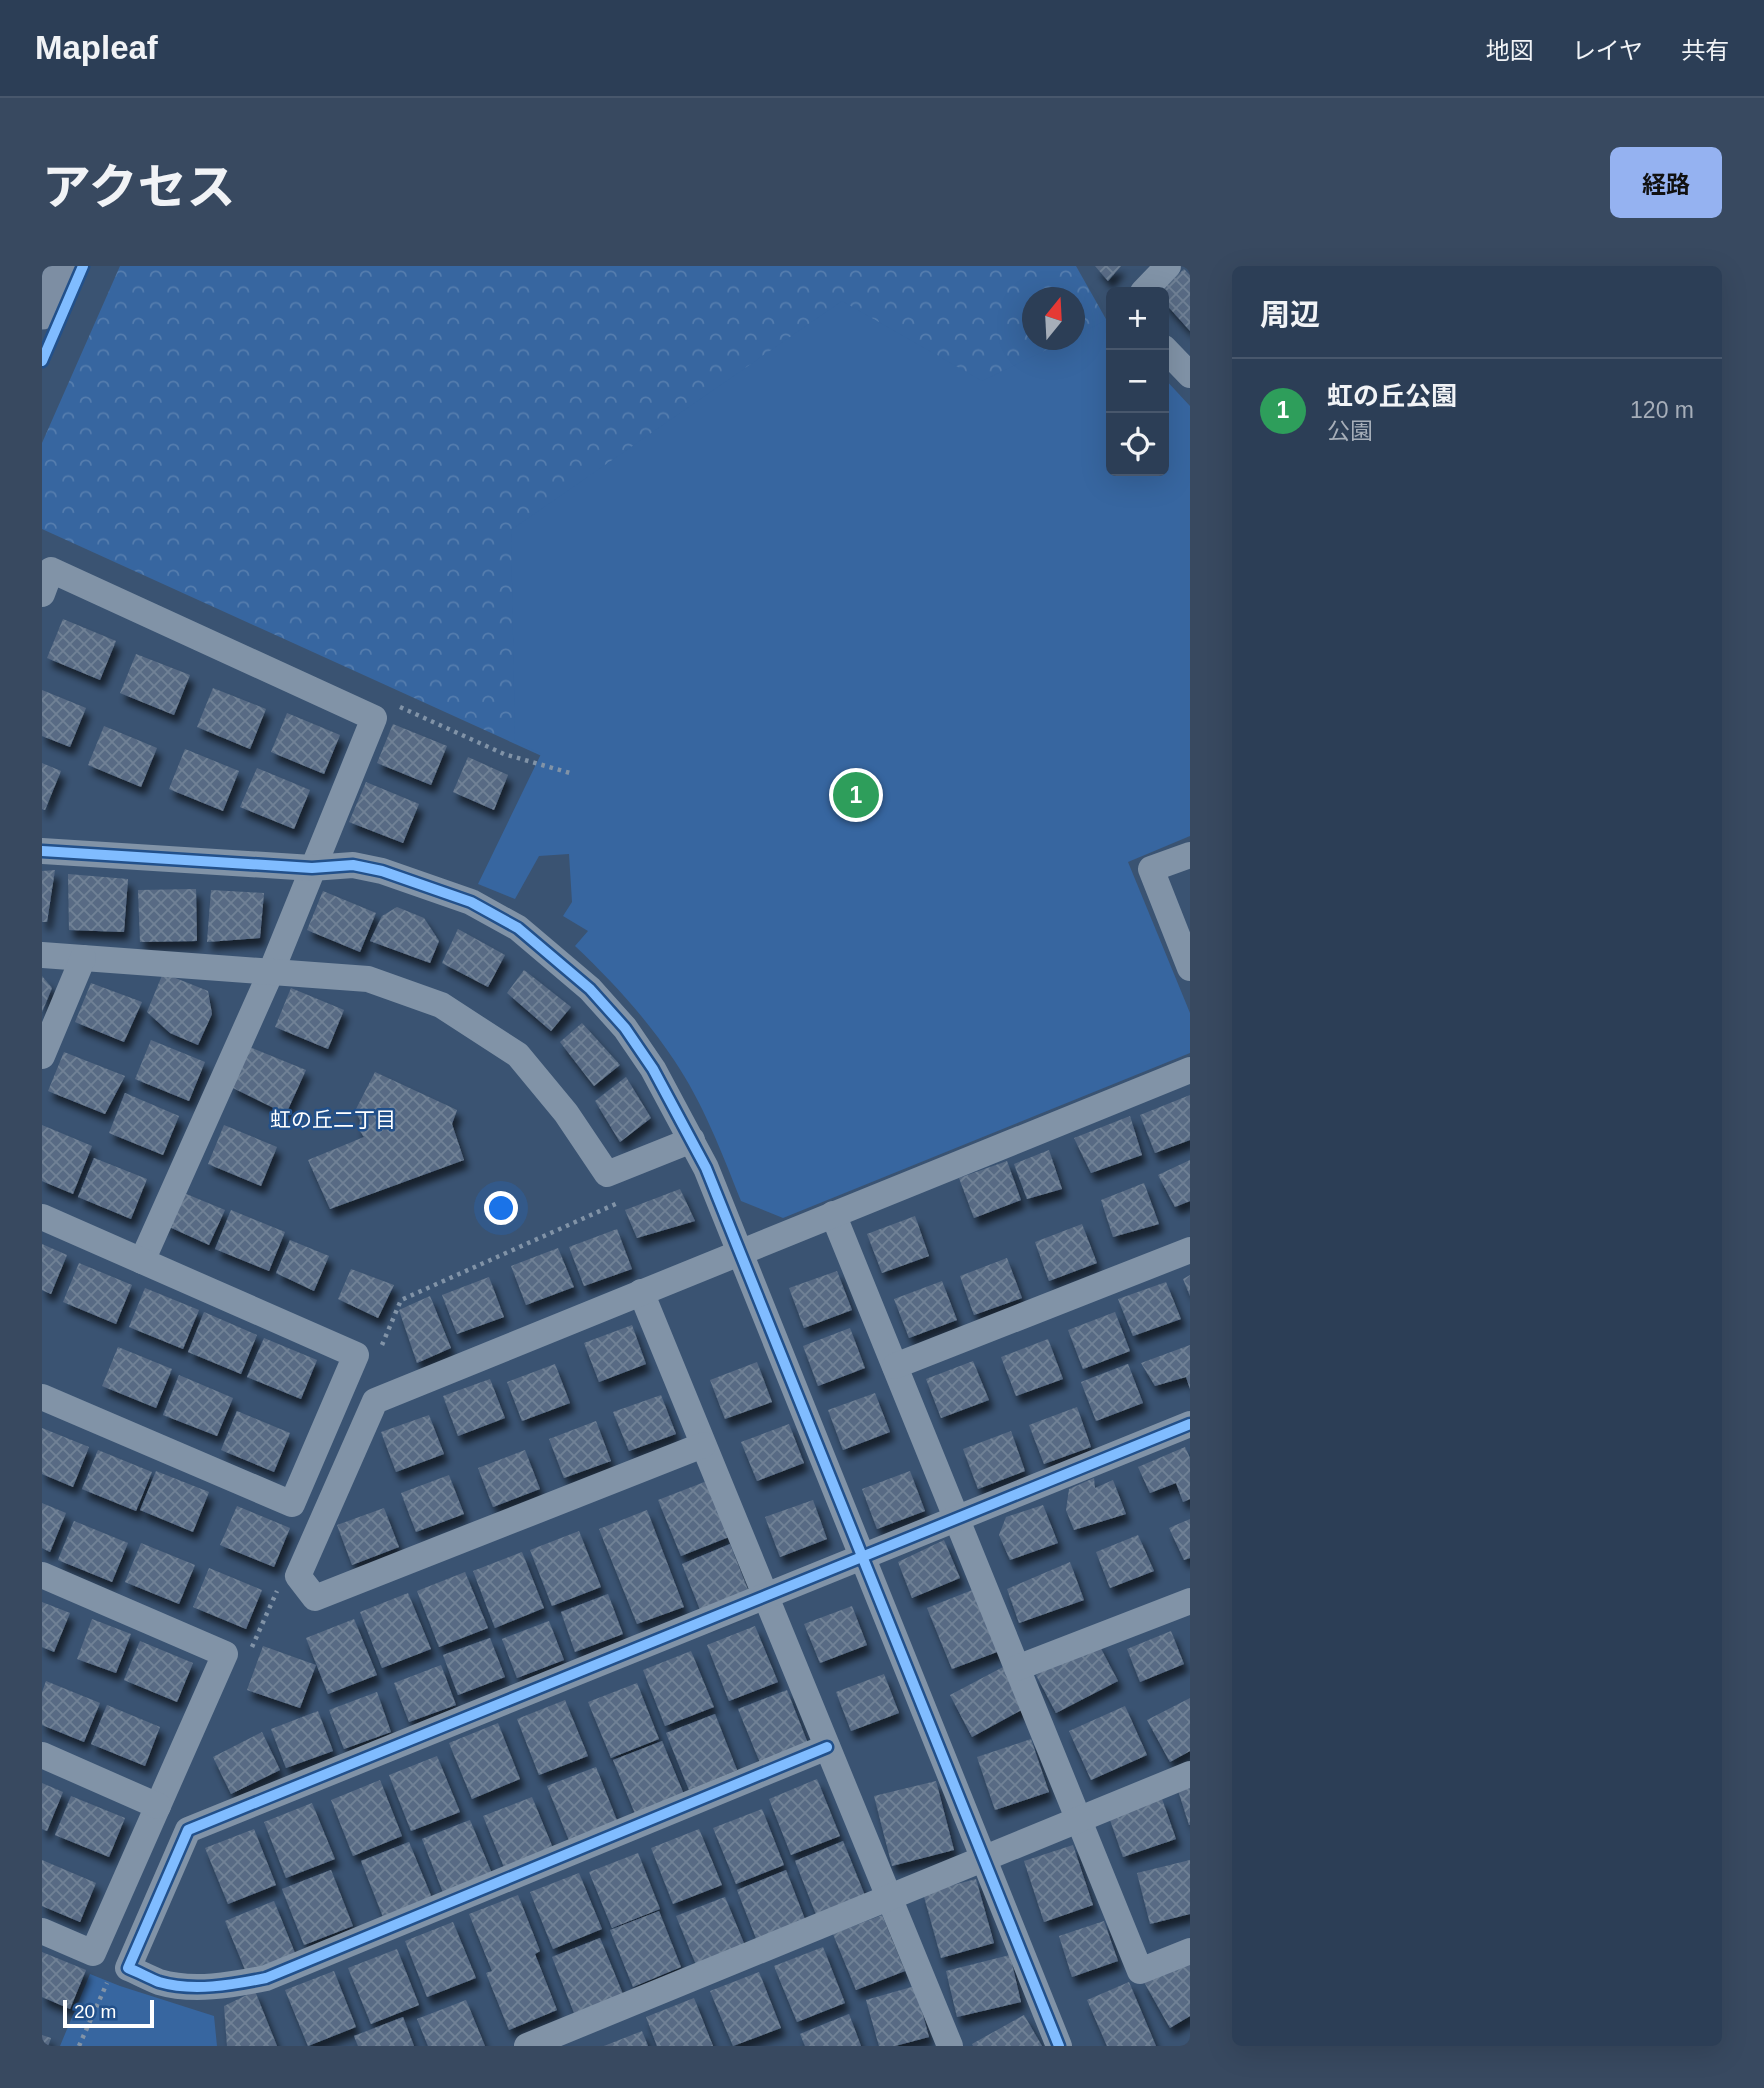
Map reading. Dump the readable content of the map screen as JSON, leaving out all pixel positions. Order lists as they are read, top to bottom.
{
  "districts": ["虹の丘二丁目"],
  "scale_bar": "20 m",
  "north": "top",
  "page": {
    "header": "Mapleaf",
    "nav": ["地図", "レイヤ", "共有"],
    "title": "アクセス",
    "buttons": "経路",
    "heading": "周辺",
    "map_buttons": ["+", "−"],
    "list": [
      {
        "mark": "1",
        "name": "虹の丘公園",
        "note": "公園",
        "value": "120 m"
      }
    ],
    "pins": "1",
    "scale": "20 m"
  }
}
